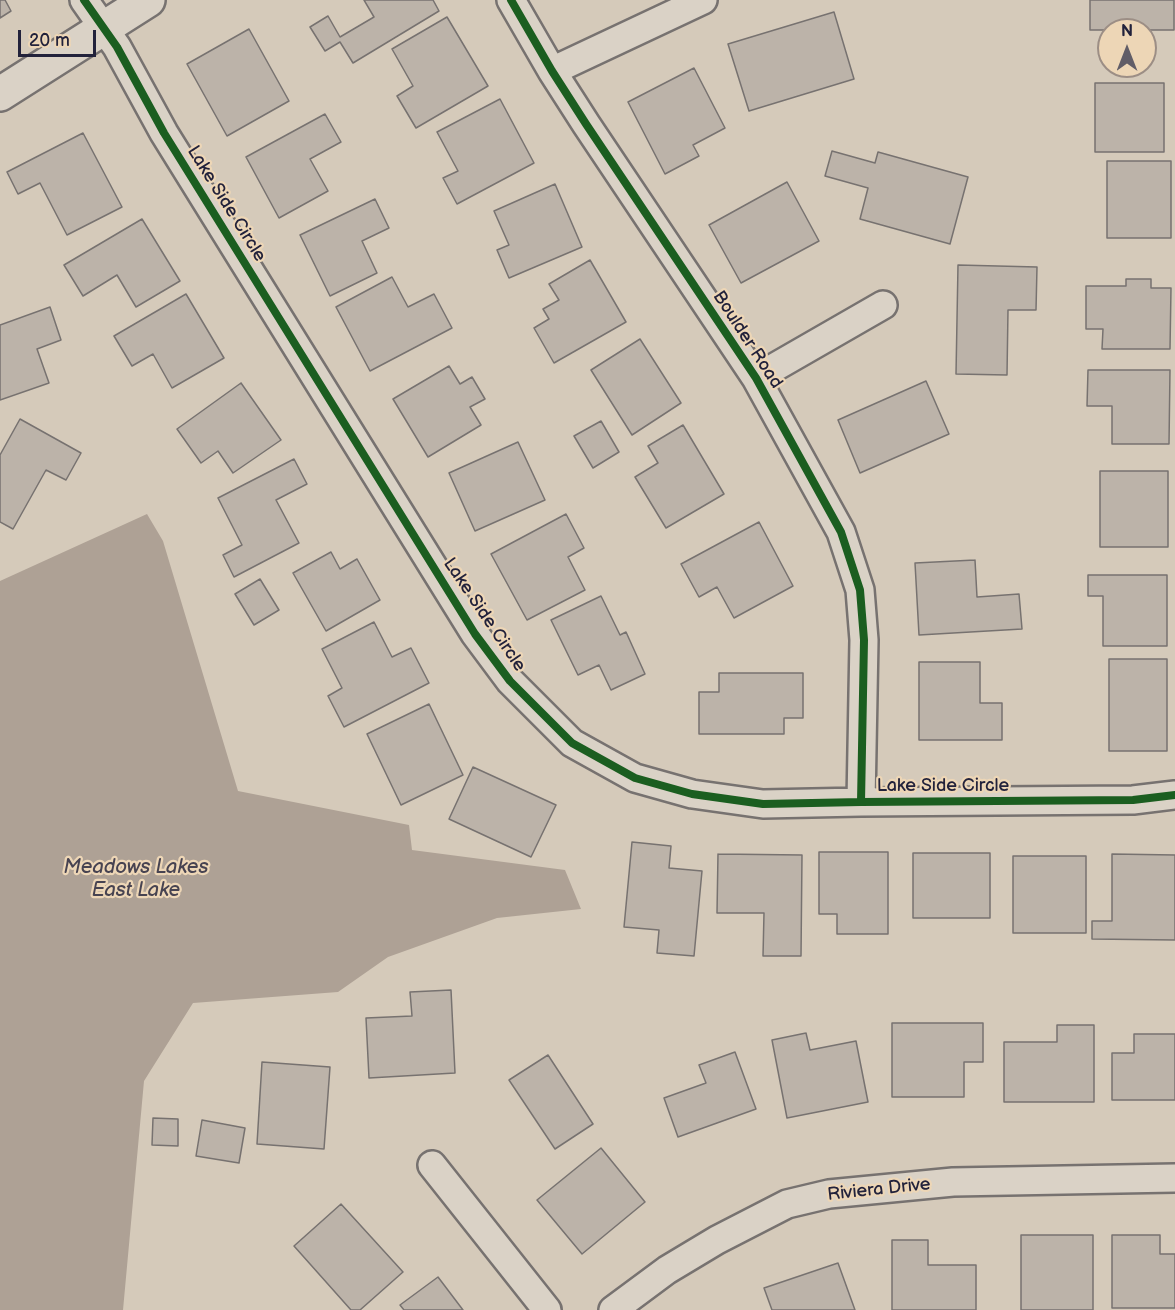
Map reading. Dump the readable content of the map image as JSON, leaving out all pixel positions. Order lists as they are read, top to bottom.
{
  "streets": {
    "street": ["Lake Side Circle", "Boulder Road", "Riviera Drive"]
  },
  "crossings": [
    ["Lake Side Circle", "Boulder Road"]
  ],
  "water": ["Meadows Lakes East Lake"],
  "scale_bar": "20 m",
  "north": "top"
}
